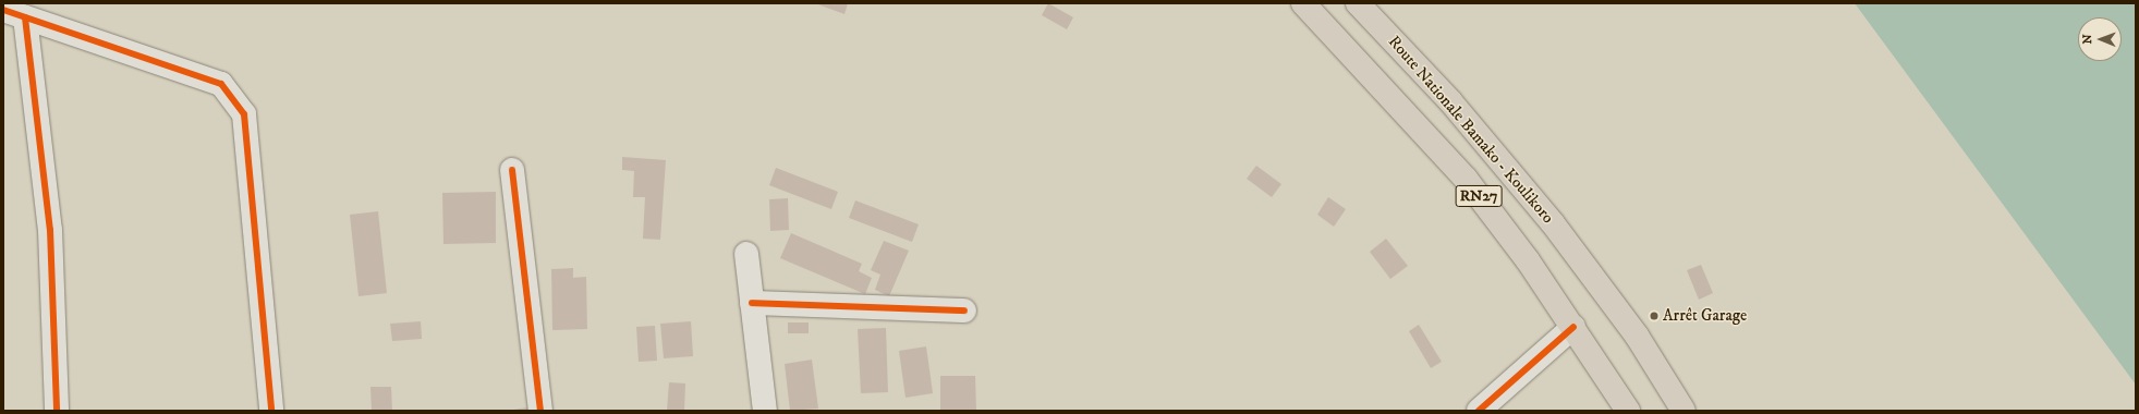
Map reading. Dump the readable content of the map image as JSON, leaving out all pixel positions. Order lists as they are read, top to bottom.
{
  "streets": {
    "main road": ["Route Nationale Bamako - Koulikoro", "RN27"]
  },
  "places": ["Arrêt Garage"],
  "north": "left"
}
